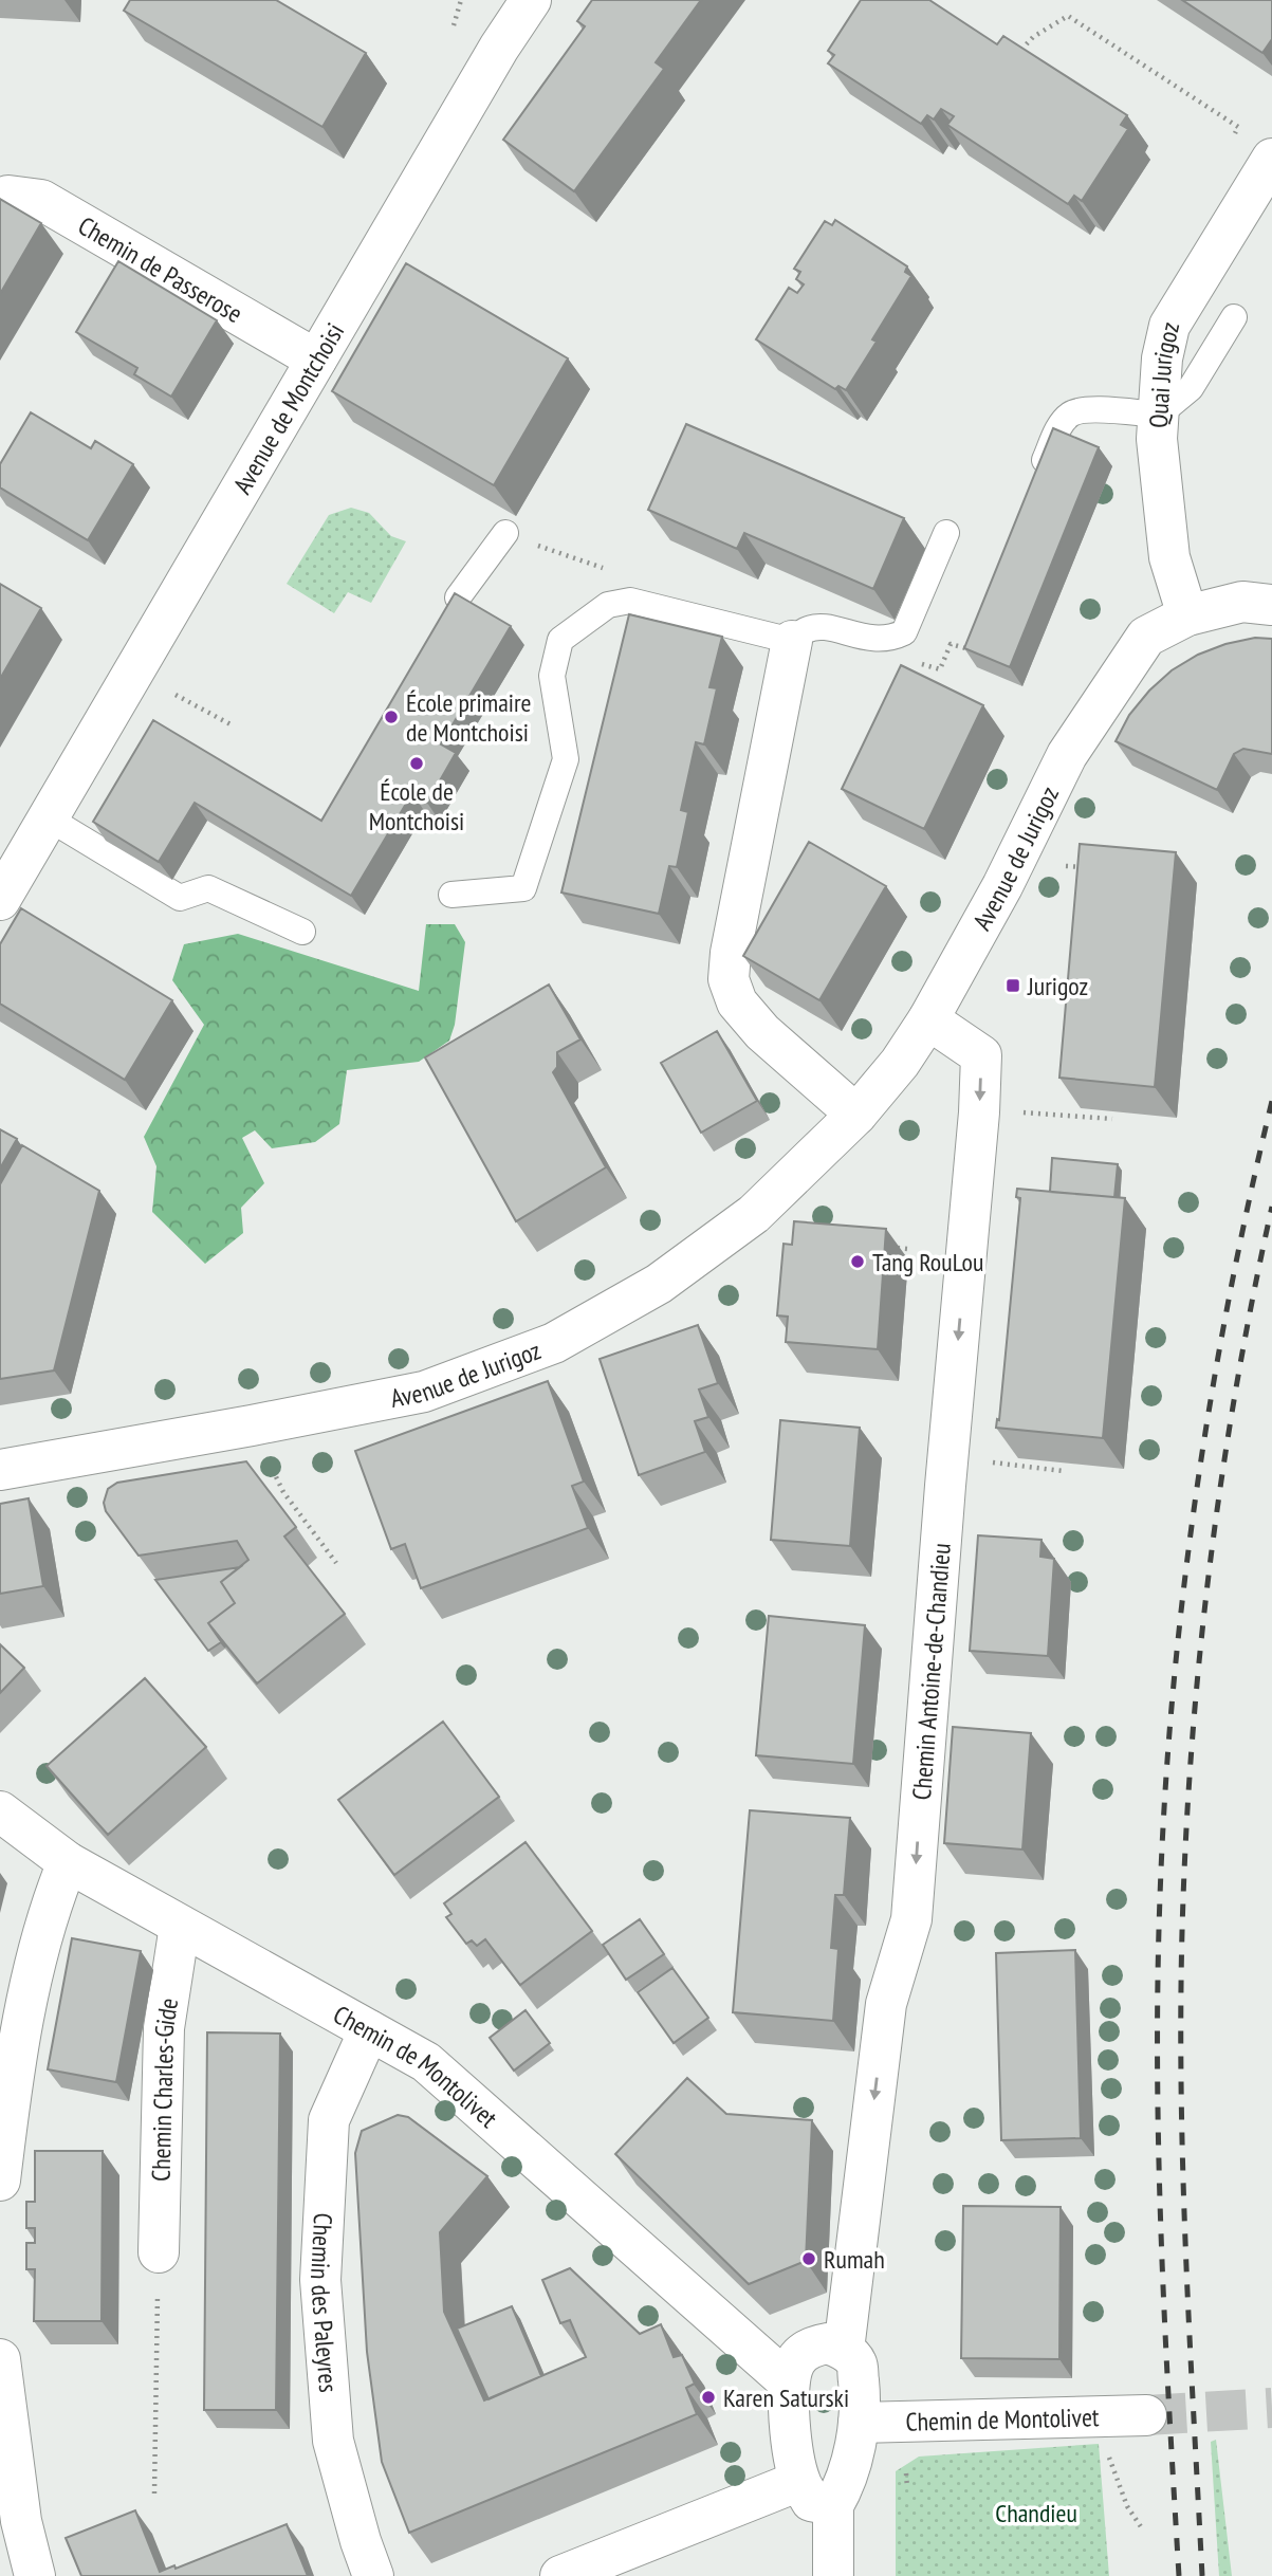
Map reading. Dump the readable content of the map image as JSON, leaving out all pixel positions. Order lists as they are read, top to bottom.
{
  "streets": {
    "street": [
      "Chemin de Passerose",
      "Quai Jurigoz",
      "Avenue de Montchoisi",
      "Avenue de Jurigoz",
      "Chemin Antoine-de-Chandieu",
      "Chemin de Montolivet",
      "Chemin Charles-Gide",
      "Chemin des Paleyres"
    ]
  },
  "crossings": [
    ["Chemin de Passerose", "Avenue de Montchoisi"],
    ["Quai Jurigoz", "Avenue de Jurigoz"],
    ["Avenue de Jurigoz", "Chemin Antoine-de-Chandieu"],
    ["Chemin de Montolivet", "Chemin Charles-Gide"],
    ["Chemin de Montolivet", "Chemin des Paleyres"]
  ],
  "one_way": ["Chemin Antoine-de-Chandieu"],
  "parks": ["Chandieu"],
  "places": {
    "other": [
      "École primaire de Montchoisi",
      "École de Montchoisi",
      "Tang RouLou",
      "Rumah",
      "Karen Saturski"
    ],
    "transit": ["Jurigoz"]
  }
}
